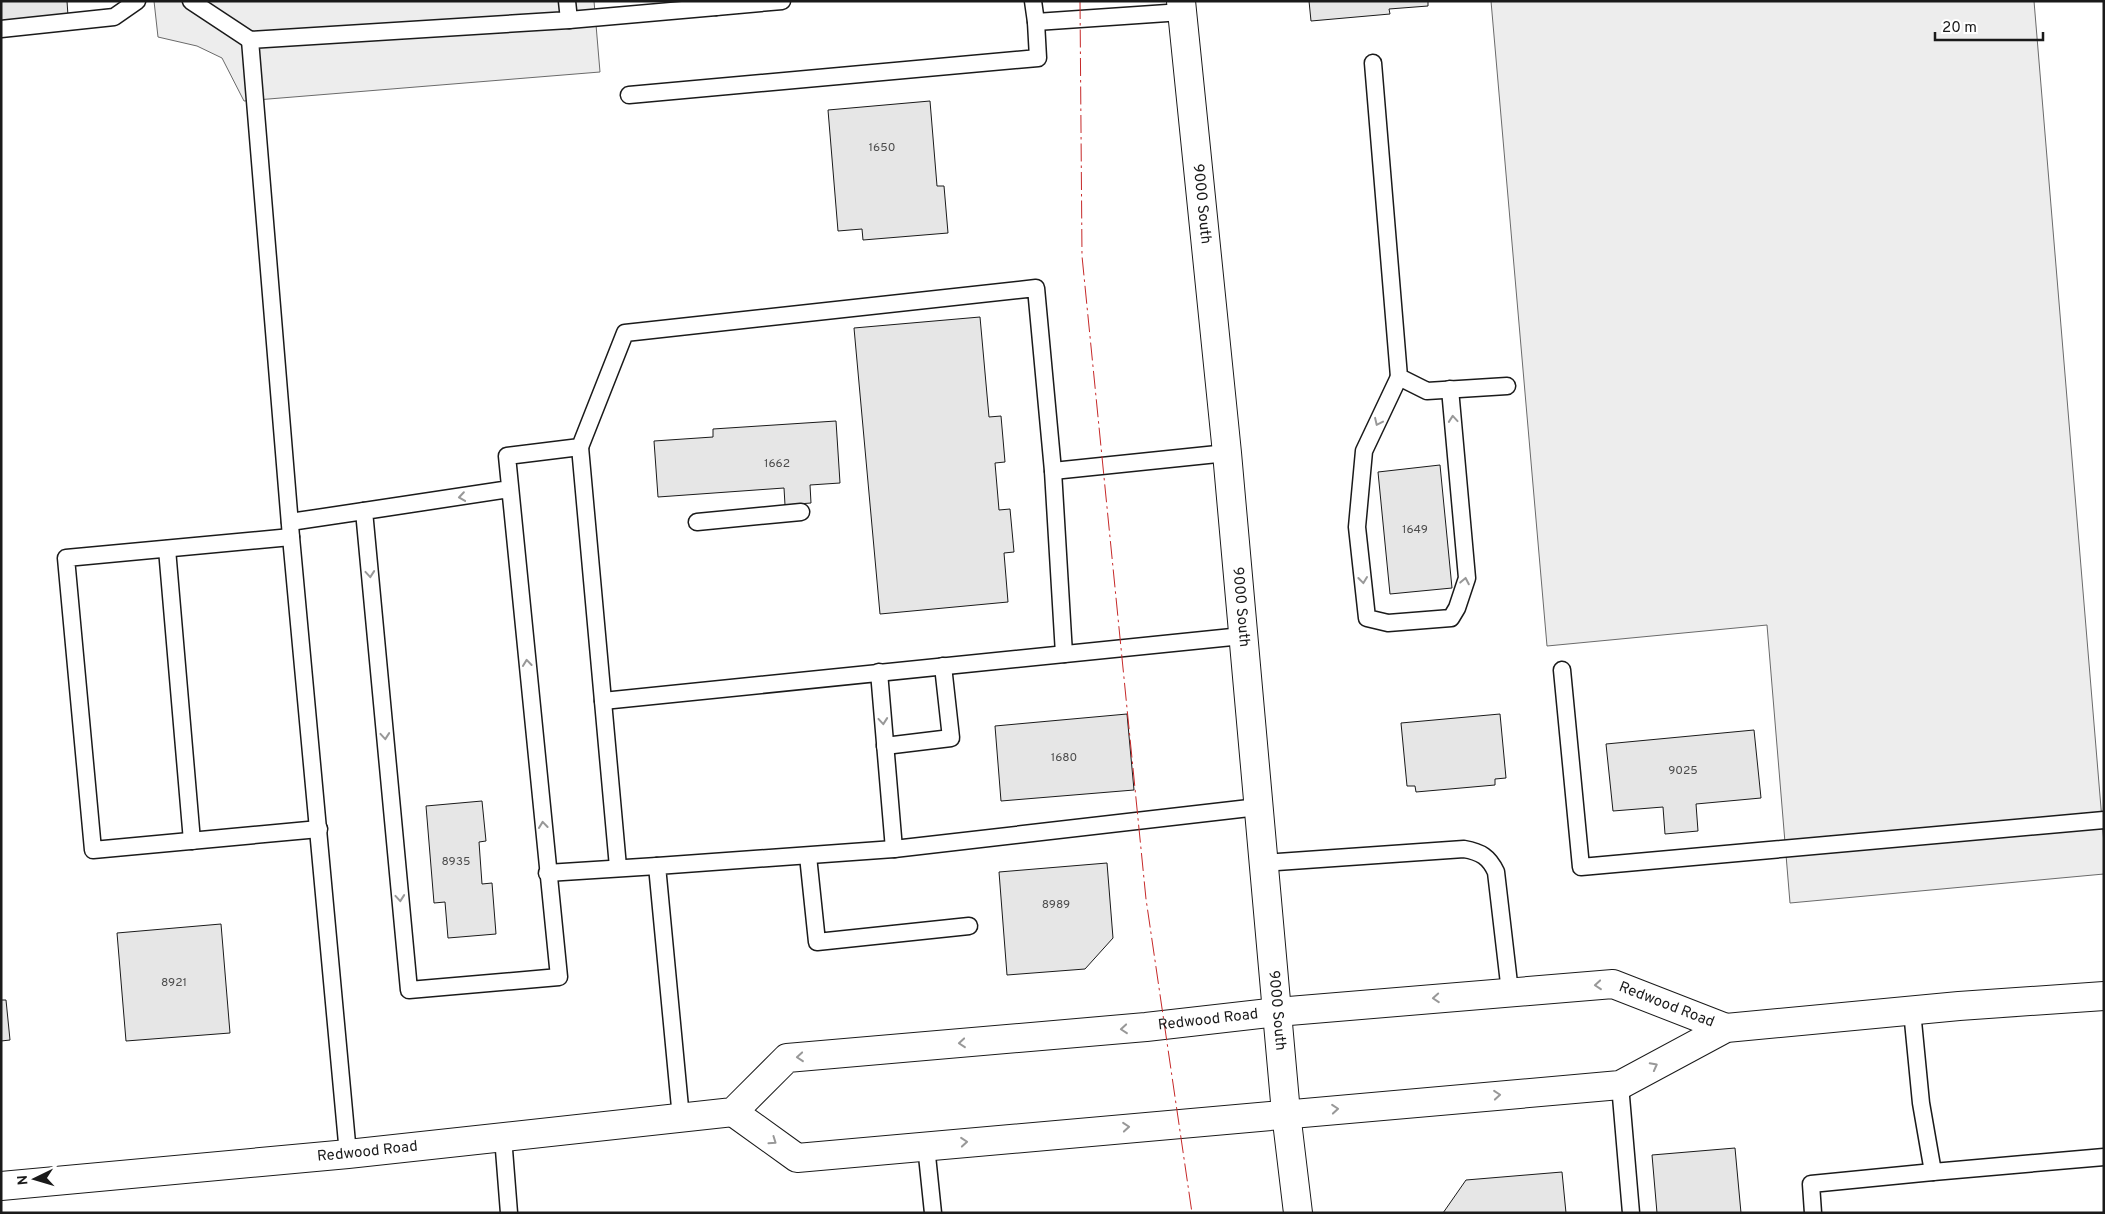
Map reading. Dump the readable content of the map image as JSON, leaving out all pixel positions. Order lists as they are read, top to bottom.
{
  "streets": {
    "main road": ["9000 South", "Redwood Road"]
  },
  "crossings": [
    ["9000 South", "Redwood Road"]
  ],
  "house_numbers": [
    "1650",
    "1662",
    "1649",
    "1680",
    "9025",
    "8935",
    "8989",
    "8921"
  ],
  "scale_bar": "20 m",
  "north": "left"
}
